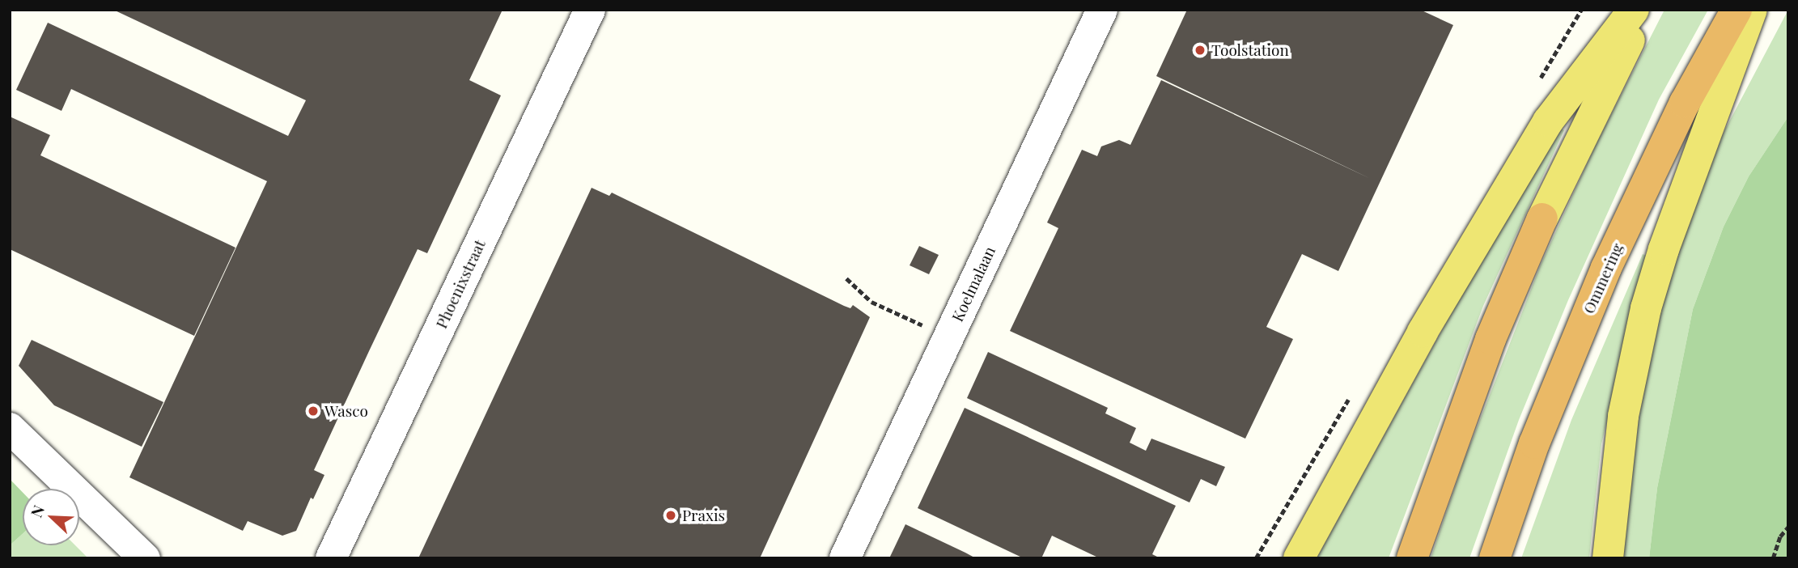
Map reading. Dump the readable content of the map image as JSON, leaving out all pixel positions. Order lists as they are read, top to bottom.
{
  "streets": {
    "highway": ["Ommering"],
    "street": ["Phoenixstraat", "Koelmalaan"]
  },
  "places": ["Toolstation", "Wasco", "Praxis"],
  "north": "top left"
}
